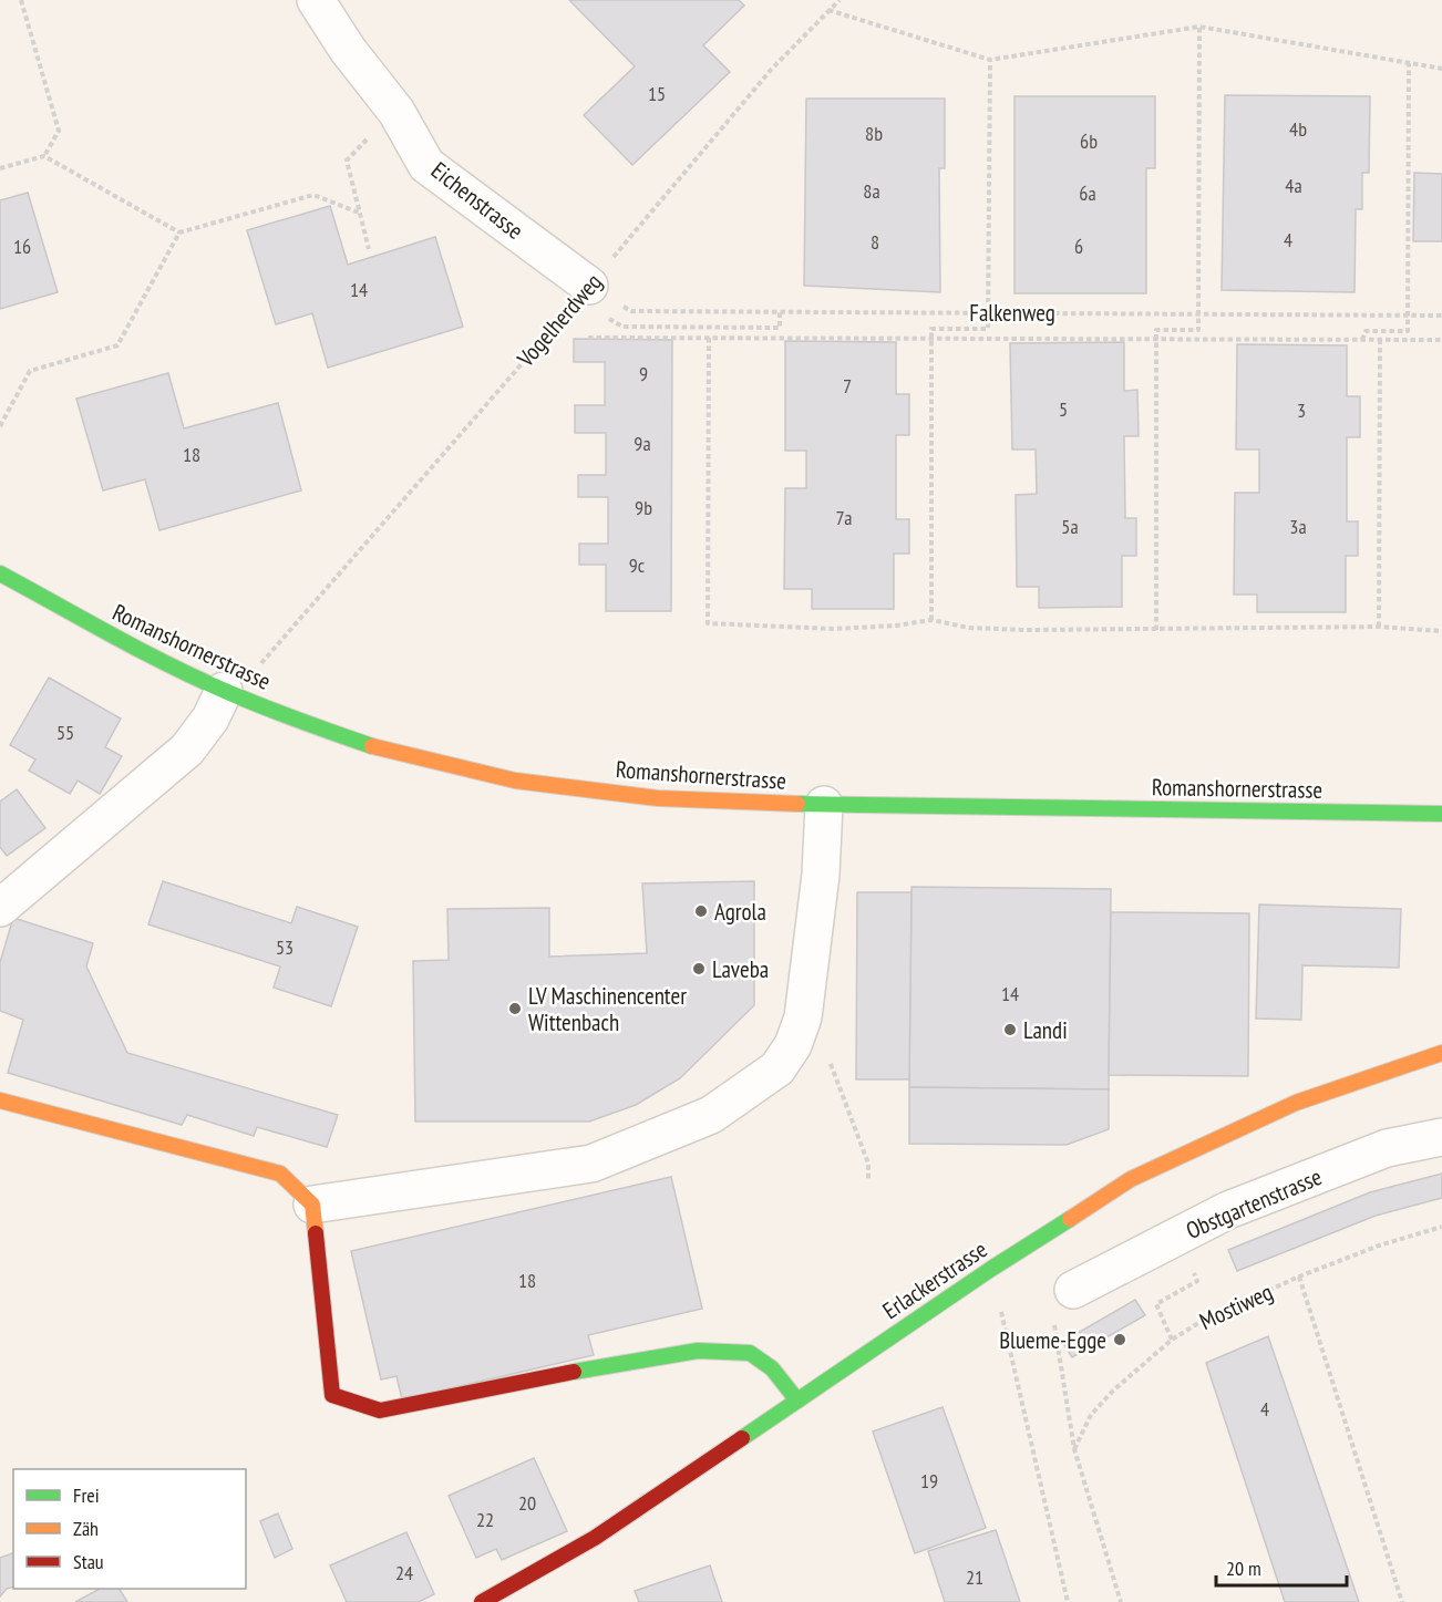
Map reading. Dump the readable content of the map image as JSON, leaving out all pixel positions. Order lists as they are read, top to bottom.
{
  "streets": {
    "street": [
      "Eichenstrasse",
      "Romanshornerstrasse",
      "Obstgartenstrasse",
      "Erlackerstrasse"
    ],
    "path": ["Falkenweg", "Vogelherdweg", "Mostiweg"]
  },
  "crossings": [
    ["Eichenstrasse", "Falkenweg"],
    ["Eichenstrasse", "Vogelherdweg"],
    ["Falkenweg", "Vogelherdweg"]
  ],
  "places": [
    "Agrola",
    "Laveba",
    "LV Maschinencenter Wittenbach",
    "Landi",
    "Blueme-Egge"
  ],
  "house_numbers": [
    "15",
    "4b",
    "8b",
    "6b",
    "4a",
    "8a",
    "6a",
    "4",
    "8",
    "16",
    "6",
    "14",
    "9",
    "7",
    "5",
    "3",
    "9a",
    "18",
    "9b",
    "7a",
    "5a",
    "3a",
    "9c",
    "55",
    "53",
    "14",
    "18",
    "4",
    "19",
    "20",
    "22",
    "24",
    "21"
  ],
  "legend": ["Frei", "Zäh", "Stau"],
  "scale_bar": "20 m"
}
